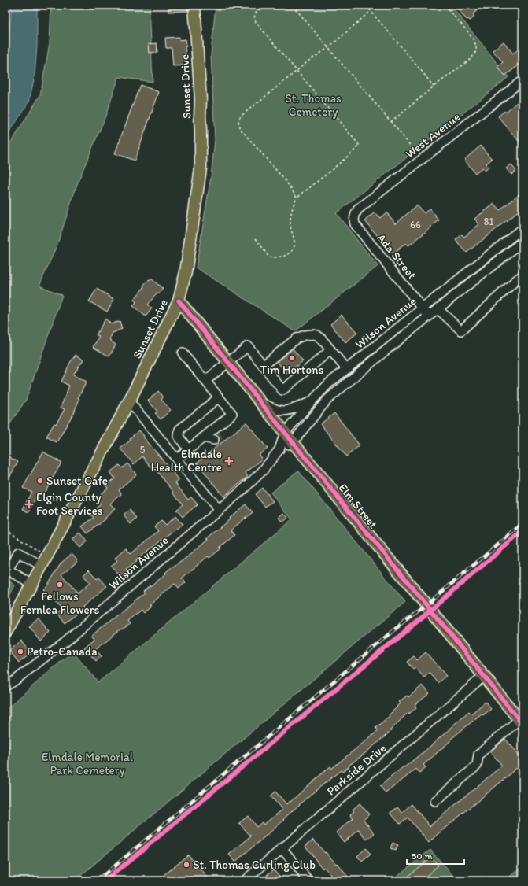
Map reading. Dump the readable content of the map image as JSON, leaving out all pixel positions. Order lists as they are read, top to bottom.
{
  "streets": {
    "main road": ["Sunset Drive", "Elm Street"],
    "street": [
      "West Avenue",
      "Ada Street",
      "Wilson Avenue",
      "Parkside Drive"
    ]
  },
  "crossings": [
    ["Sunset Drive", "Elm Street"],
    ["West Avenue", "Ada Street"],
    ["Ada Street", "Wilson Avenue"],
    ["Wilson Avenue", "Elm Street"],
    ["Elm Street", "Parkside Drive"]
  ],
  "parks": ["St. Thomas Cemetery", "Elmdale Memorial Park Cemetery"],
  "places": {
    "other": [
      "Tim Hortons",
      "Sunset Cafe",
      "Fellows Fernlea Flowers",
      "Petro-Canada",
      "St. Thomas Curling Club"
    ],
    "health": ["Elmdale Health Centre", "Elgin County Foot Services"]
  },
  "house_numbers": ["81", "66", "5"],
  "scale_bar": "50 m"
}
